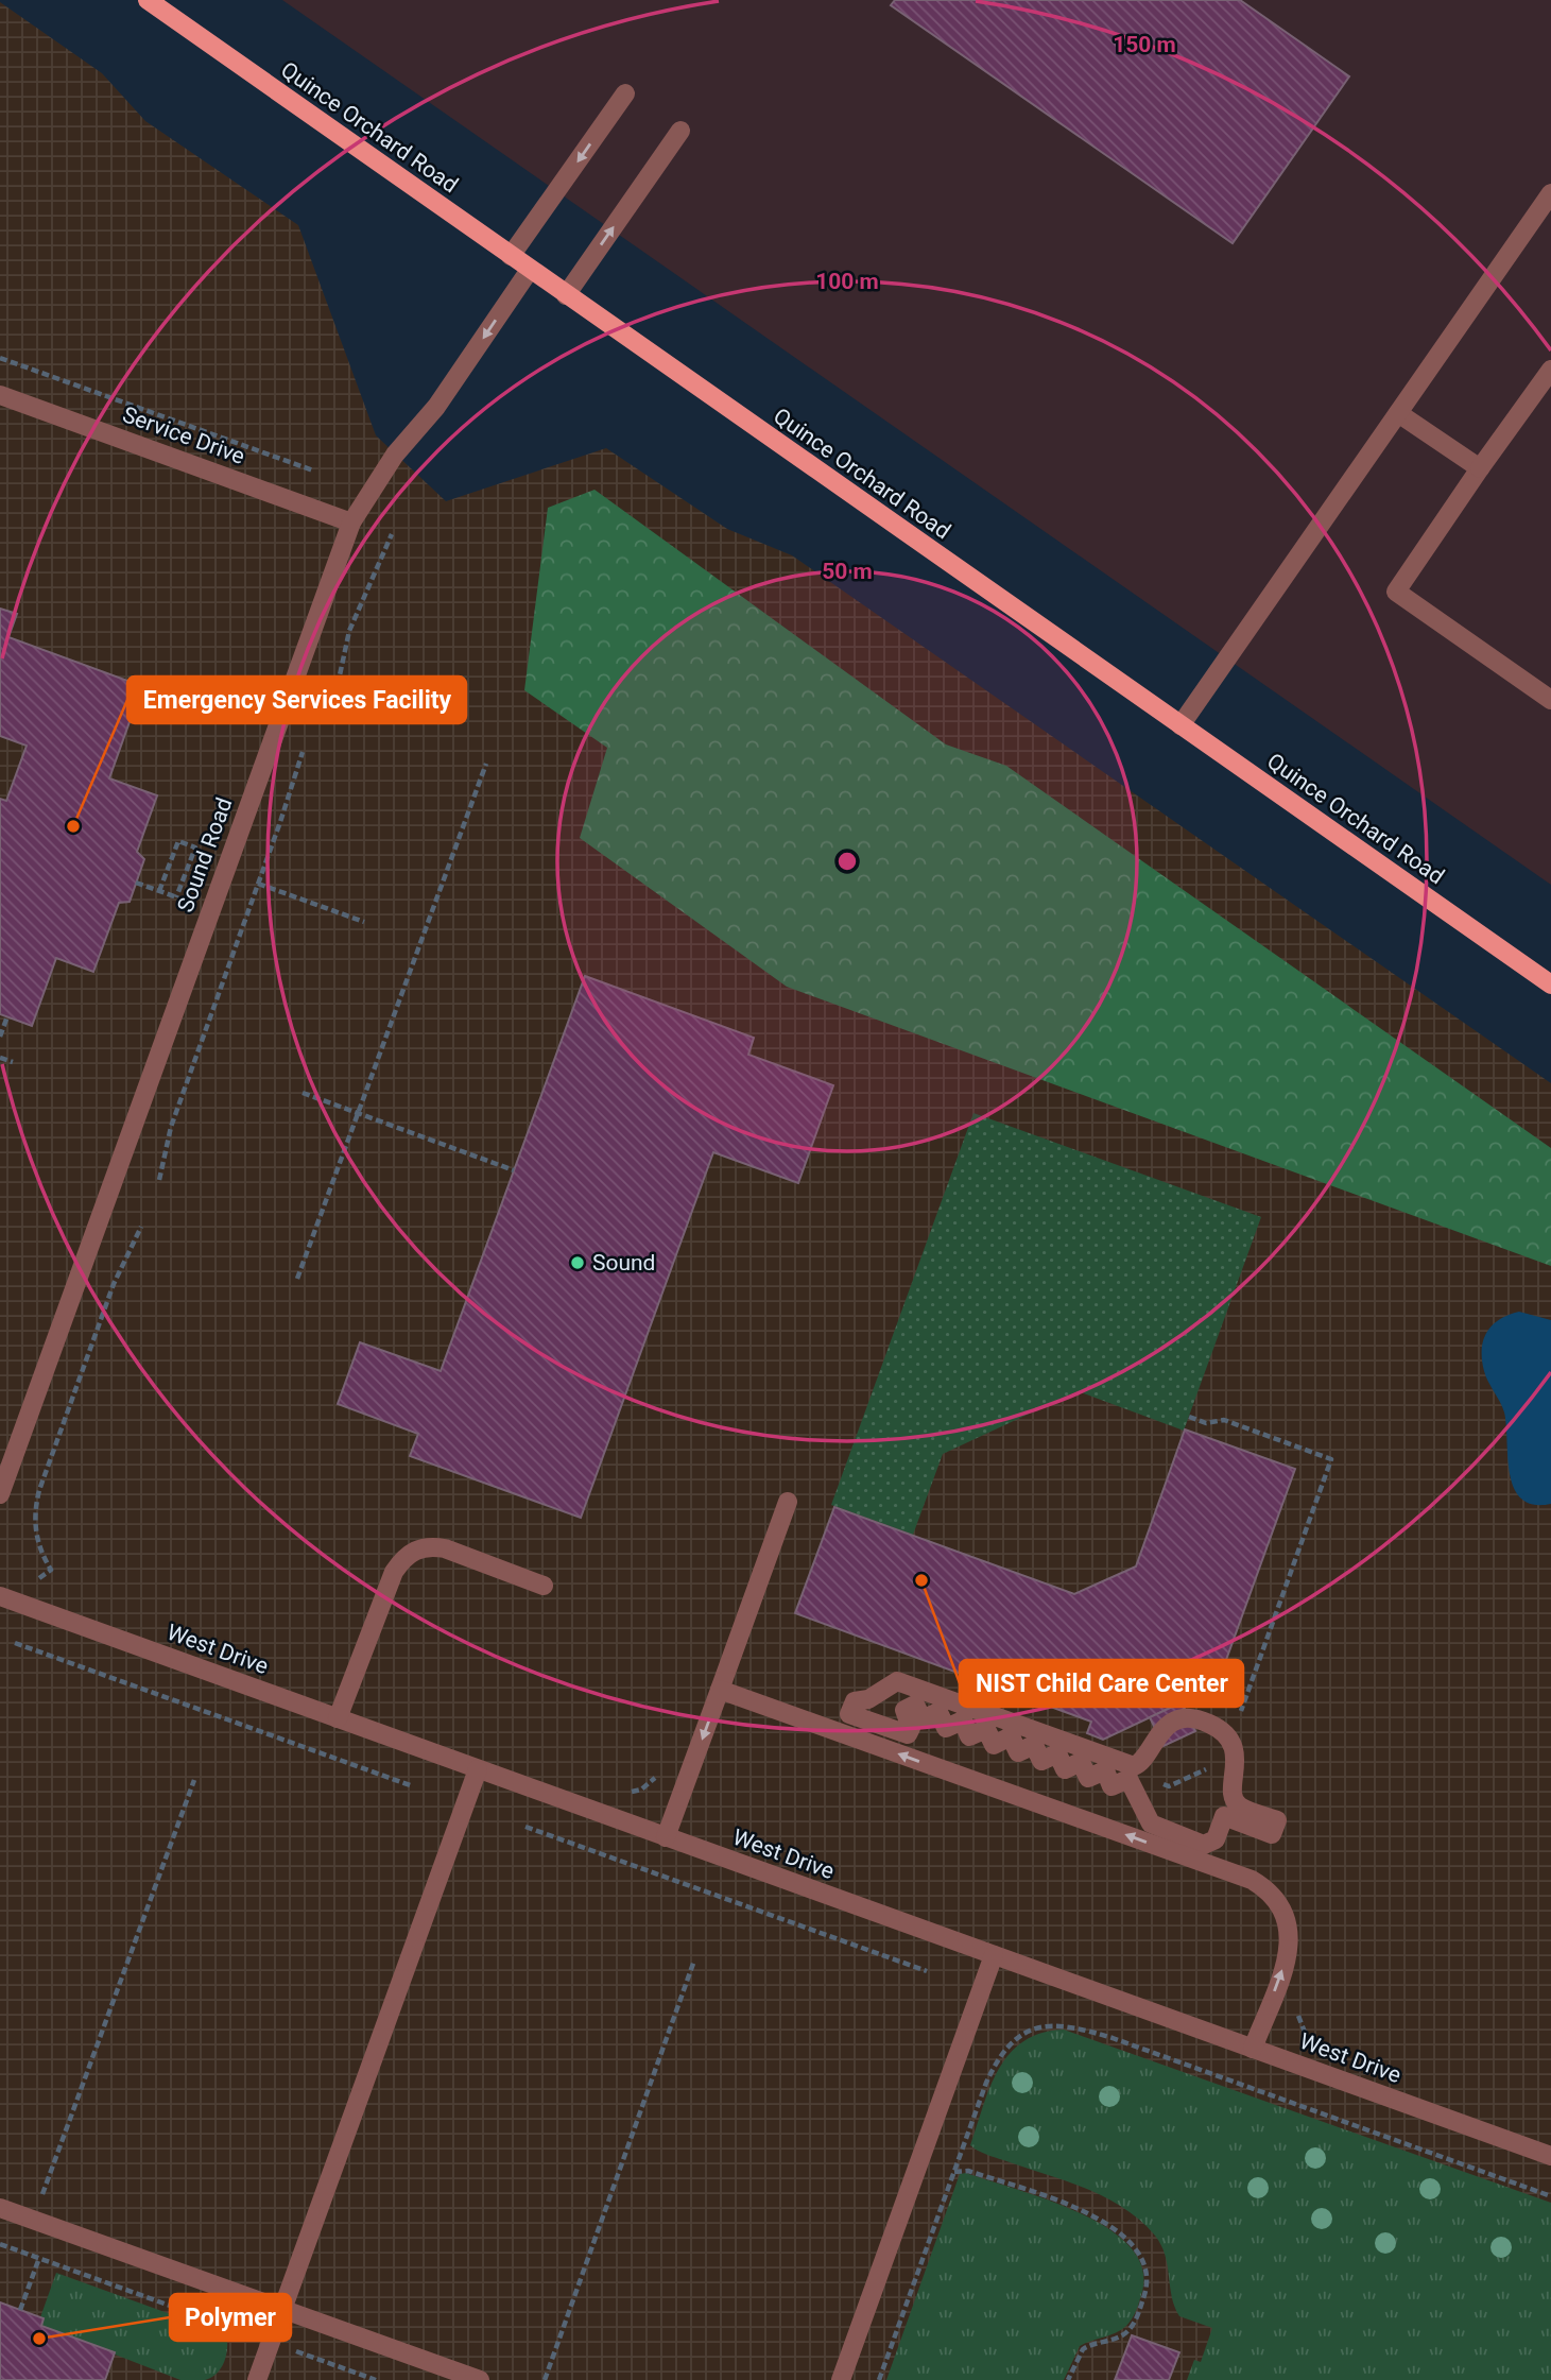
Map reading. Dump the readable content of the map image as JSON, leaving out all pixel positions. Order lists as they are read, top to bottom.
{
  "streets": {
    "main road": ["Quince Orchard Road"],
    "street": ["Service Drive", "Sound Road", "West Drive"]
  },
  "crossings": [
    ["Quince Orchard Road", "Sound Road"],
    ["Service Drive", "Sound Road"]
  ],
  "places": [
    "Emergency Services Facility",
    "Sound",
    "NIST Child Care Center",
    "Polymer"
  ],
  "rings": ["150 m", "100 m", "50 m"]
}
